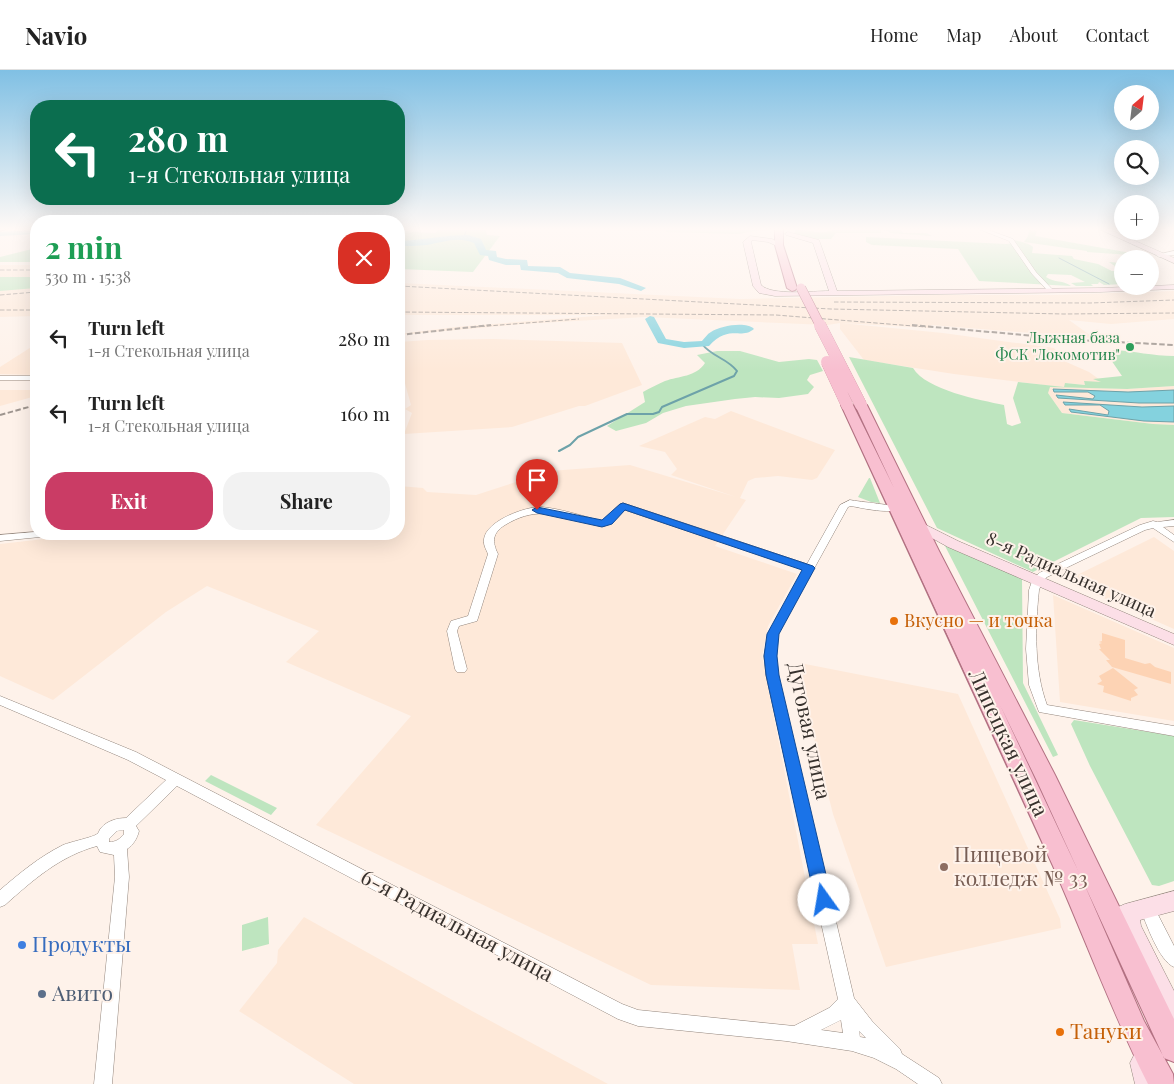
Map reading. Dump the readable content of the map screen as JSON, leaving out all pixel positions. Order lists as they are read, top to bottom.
{
  "streets": {
    "main road": ["8-я Радиальная улица", "Липецкая улица"],
    "street": ["Дуговая улица", "6-я Радиальная улица"]
  },
  "crossings": [
    ["8-я Радиальная улица", "Липецкая улица"],
    ["Дуговая улица", "Липецкая улица"],
    ["Дуговая улица", "6-я Радиальная улица"]
  ],
  "places": [
    "Лыжная база ФСК \"Локомотив\"",
    "Вкусно — и точка",
    "Пищевой колледж № 33",
    "Продукты",
    "Авито",
    "Тануки"
  ],
  "north": "top right",
  "page": {
    "header": "Navio",
    "nav": [
      "Home",
      "Map",
      "About",
      "Contact"
    ],
    "map_buttons": ["+", "−"],
    "turn": ["280 m", "1-я Стекольная улица"],
    "heading": ["2 min", "530 m · 15:38"],
    "list": [
      {
        "name": "Turn left",
        "note": "1-я Стекольная улица",
        "value": "280 m"
      },
      {
        "name": "Turn left",
        "note": "1-я Стекольная улица",
        "value": "160 m"
      }
    ],
    "buttons": ["Exit", "Share"]
  }
}
